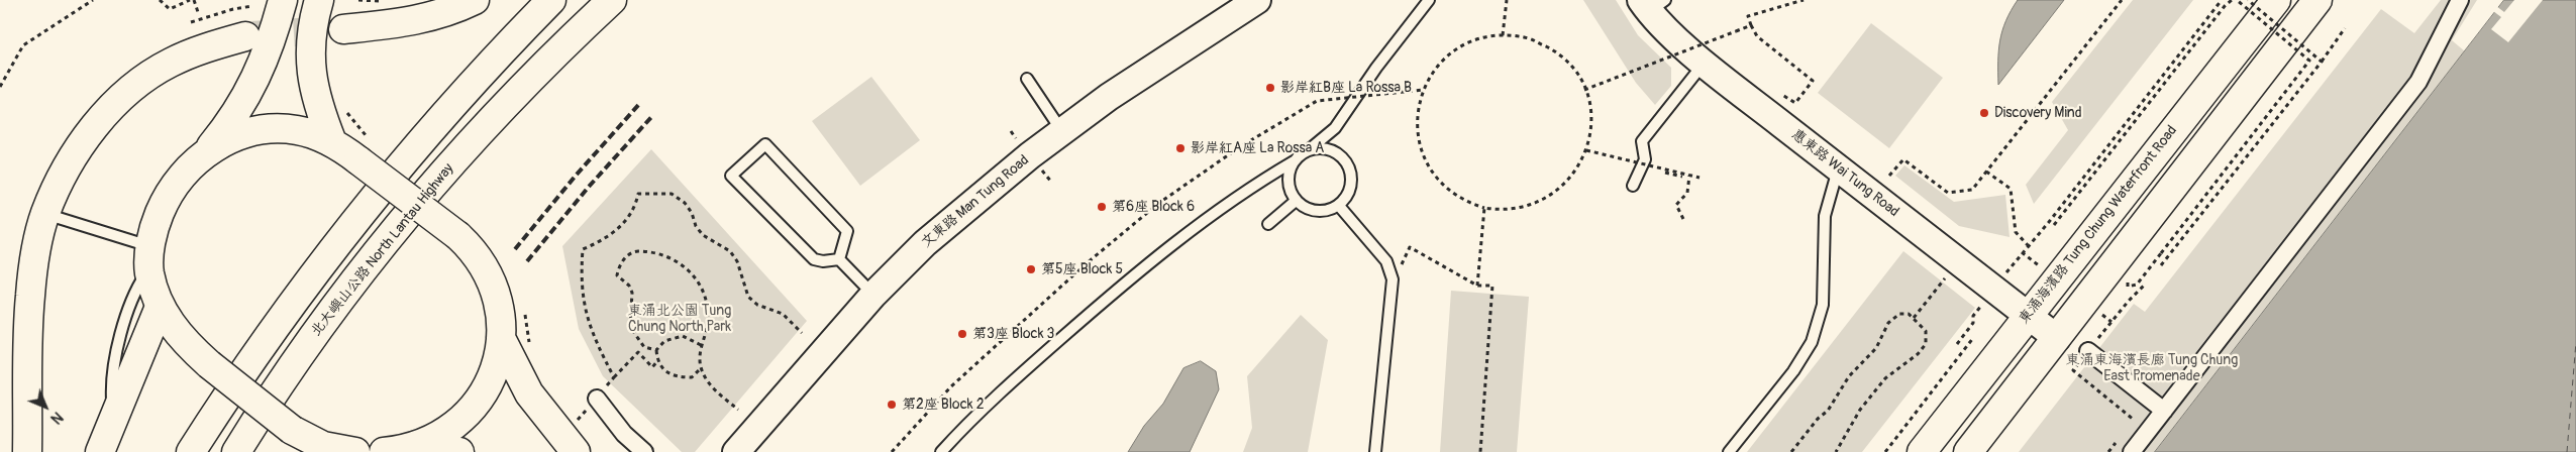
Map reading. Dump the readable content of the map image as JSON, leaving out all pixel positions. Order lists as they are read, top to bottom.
{
  "streets": {
    "main road": ["東涌海濱路 Tung Chung Waterfront Road", "北大嶼山公路 North Lantau Highway"],
    "street": ["惠東路 Wai Tung Road", "文東路 Man Tung Road"]
  },
  "crossings": [
    ["惠東路 Wai Tung Road", "東涌海濱路 Tung Chung Waterfront Road"]
  ],
  "parks": ["東涌北公園 Tung Chung North Park", "東涌東海濱長廊 Tung Chung East Promenade"],
  "places": [
    "影岸紅B座 La Rossa B",
    "Discovery Mind",
    "影岸紅A座 La Rossa A",
    "第6座 Block 6",
    "第5座 Block 5",
    "第3座 Block 3",
    "第2座 Block 2"
  ],
  "north": "bottom right"
}
